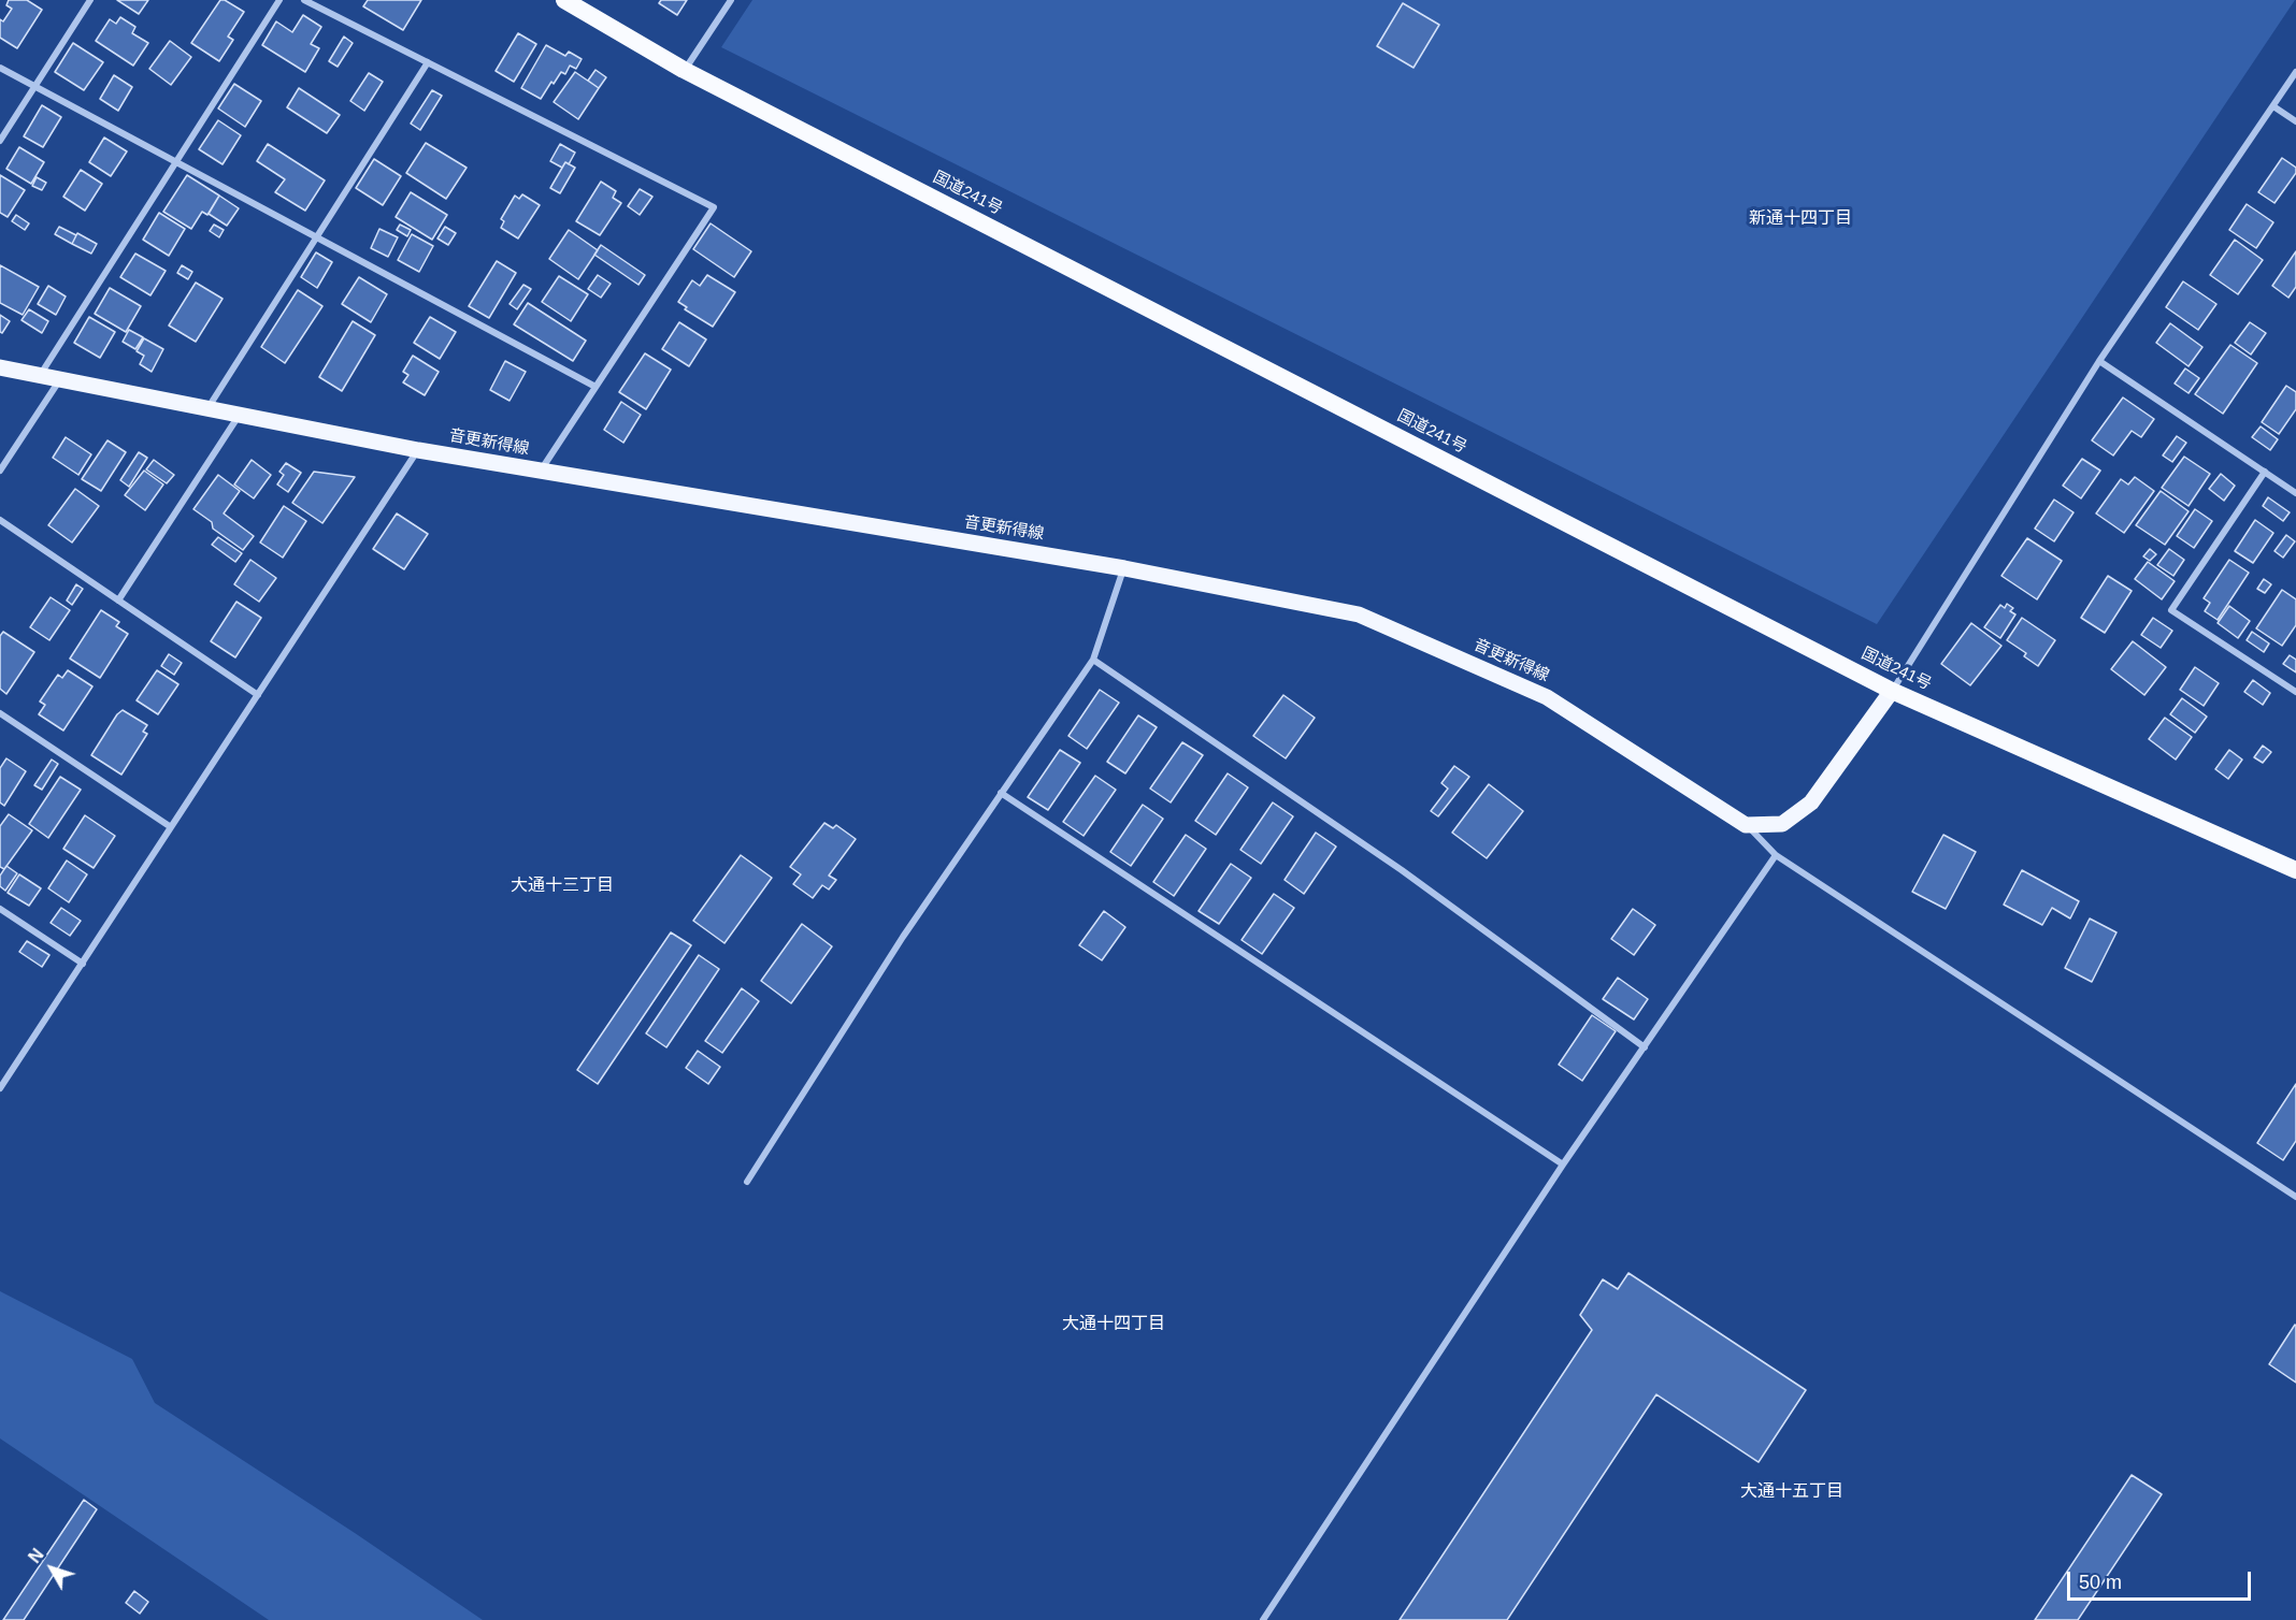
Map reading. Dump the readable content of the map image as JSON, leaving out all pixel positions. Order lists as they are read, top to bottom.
{
  "streets": {
    "highway": ["国道241号"],
    "main road": ["音更新得線"]
  },
  "districts": [
    "新通十四丁目",
    "大通十三丁目",
    "大通十四丁目",
    "大通十五丁目"
  ],
  "scale_bar": "50 m",
  "north": "top left"
}
